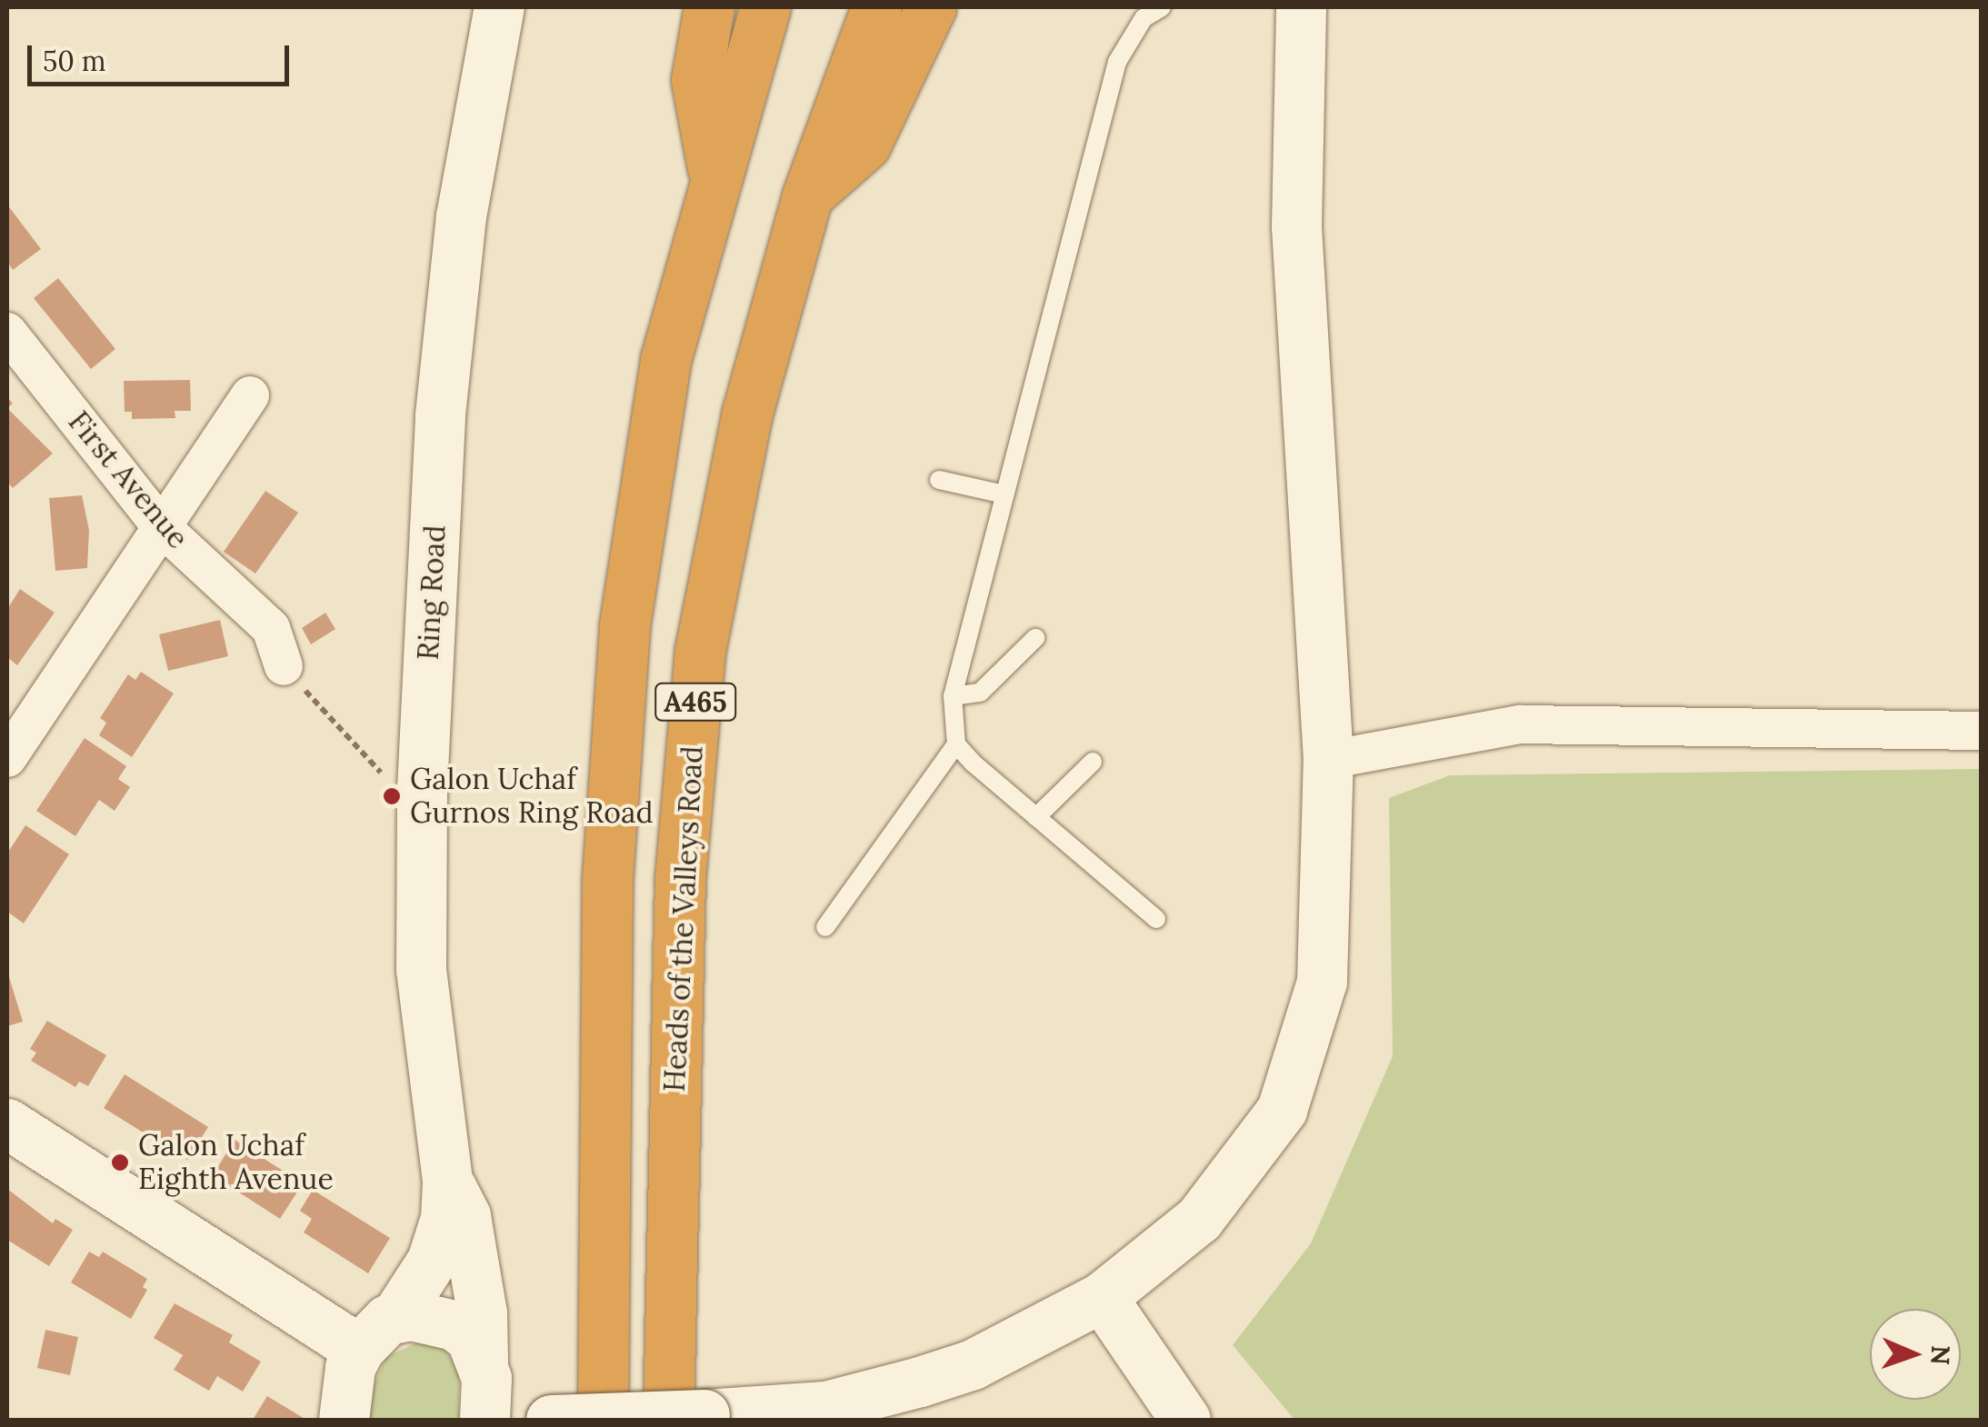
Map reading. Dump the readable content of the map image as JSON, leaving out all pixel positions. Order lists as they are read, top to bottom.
{
  "streets": {
    "highway": ["A465", "Heads of the Valleys Road"],
    "street": ["First Avenue", "Ring Road"]
  },
  "places": ["Galon Uchaf Gurnos Ring Road", "Galon Uchaf Eighth Avenue"],
  "scale_bar": "50 m",
  "north": "right"
}
